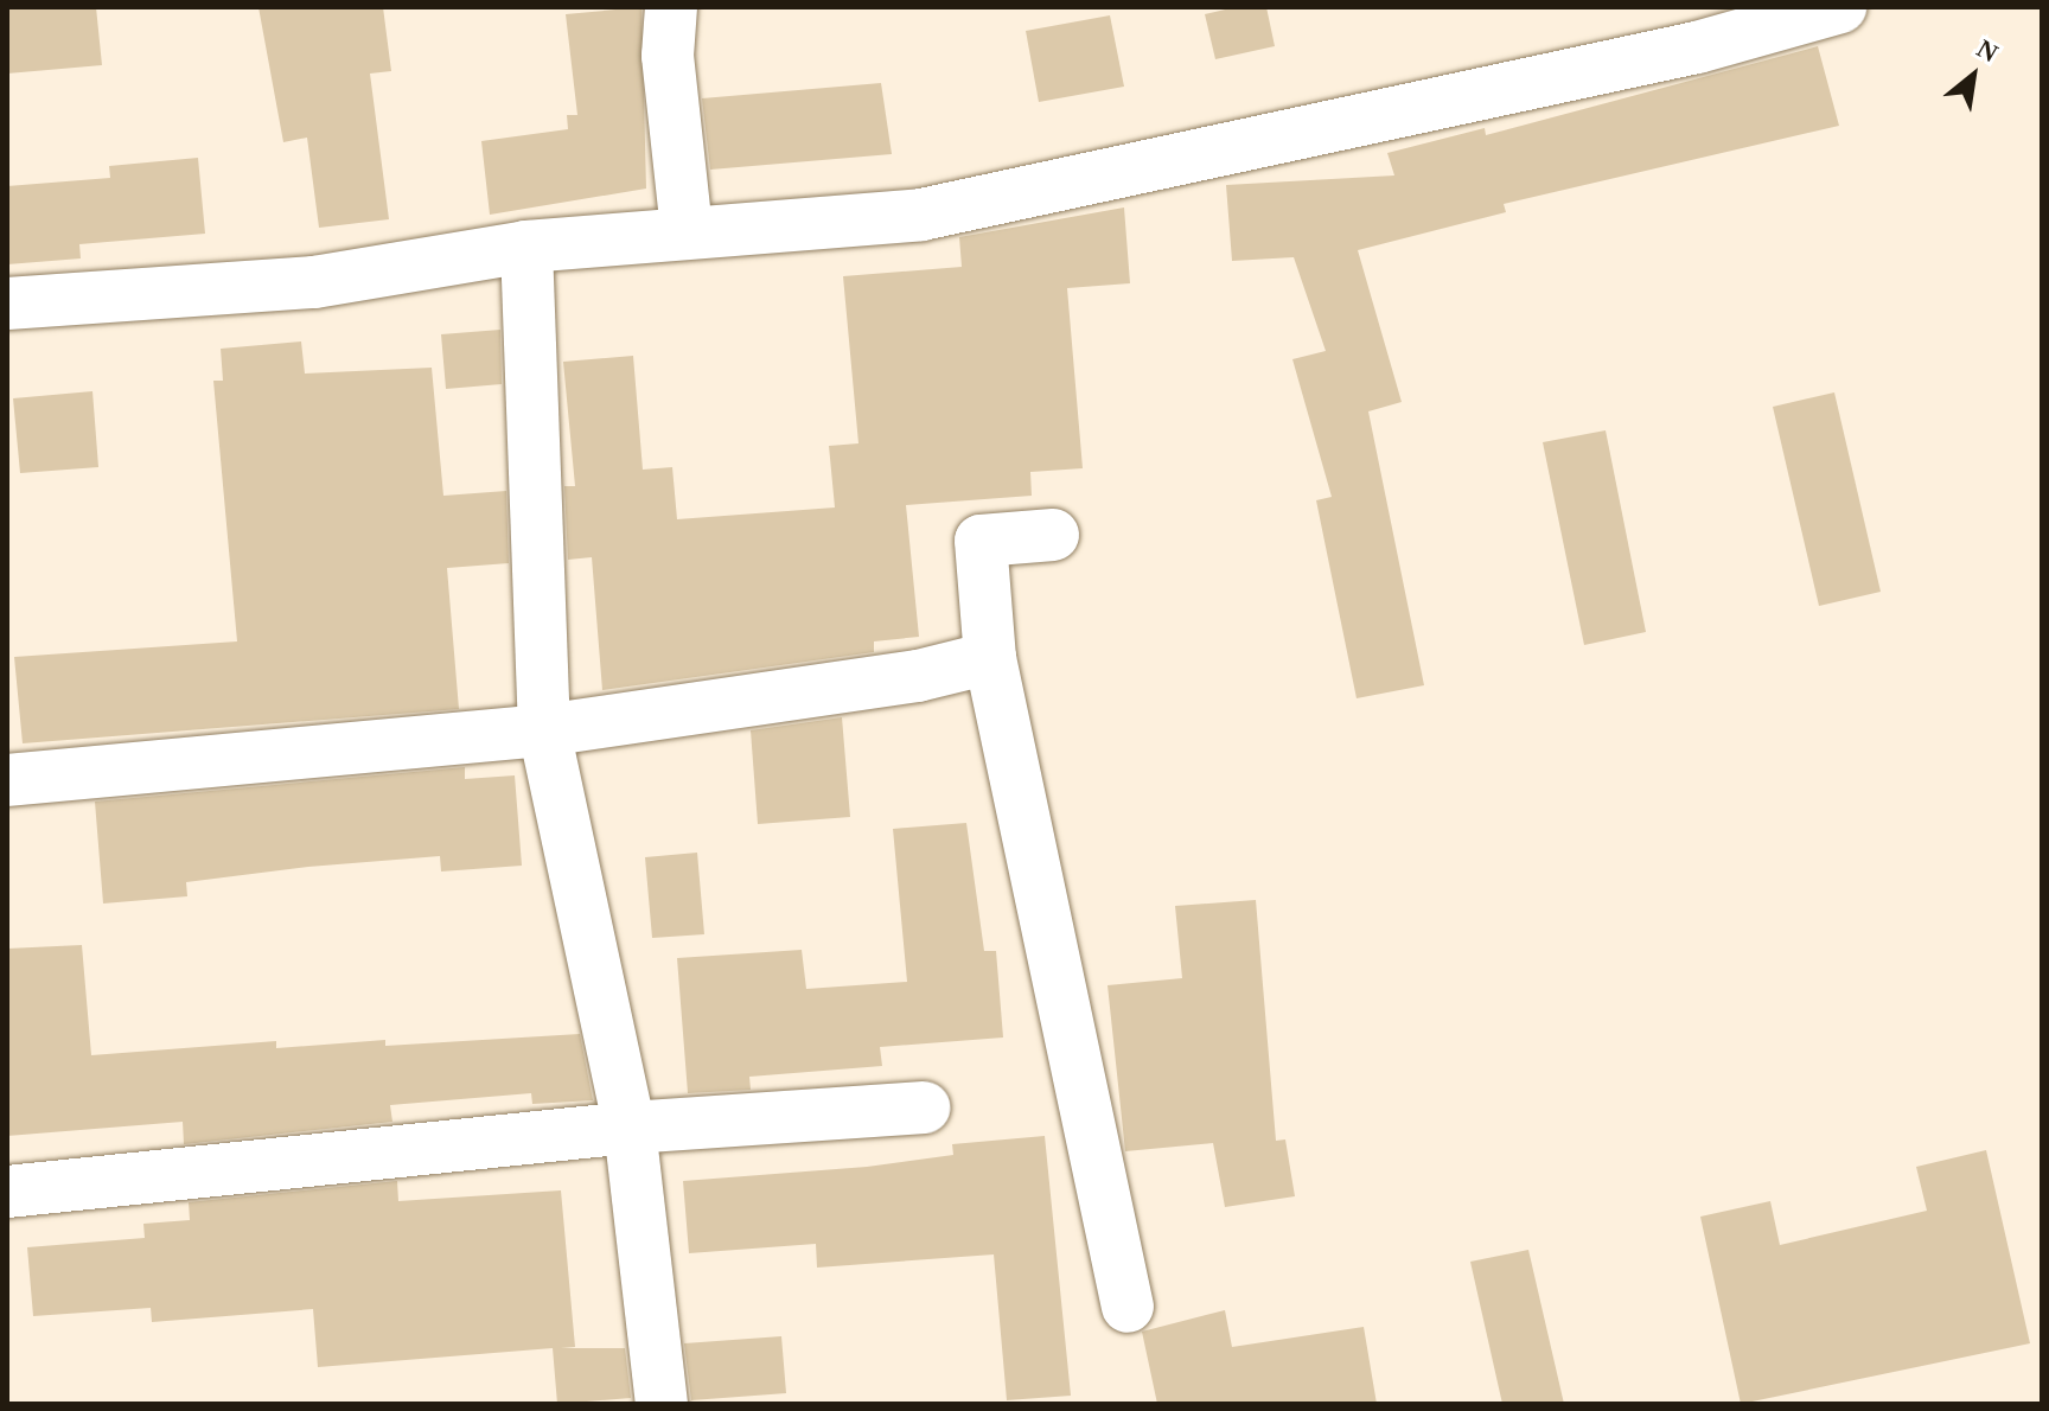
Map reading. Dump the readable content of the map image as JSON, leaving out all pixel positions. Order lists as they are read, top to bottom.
{
  "north": "top right"
}
